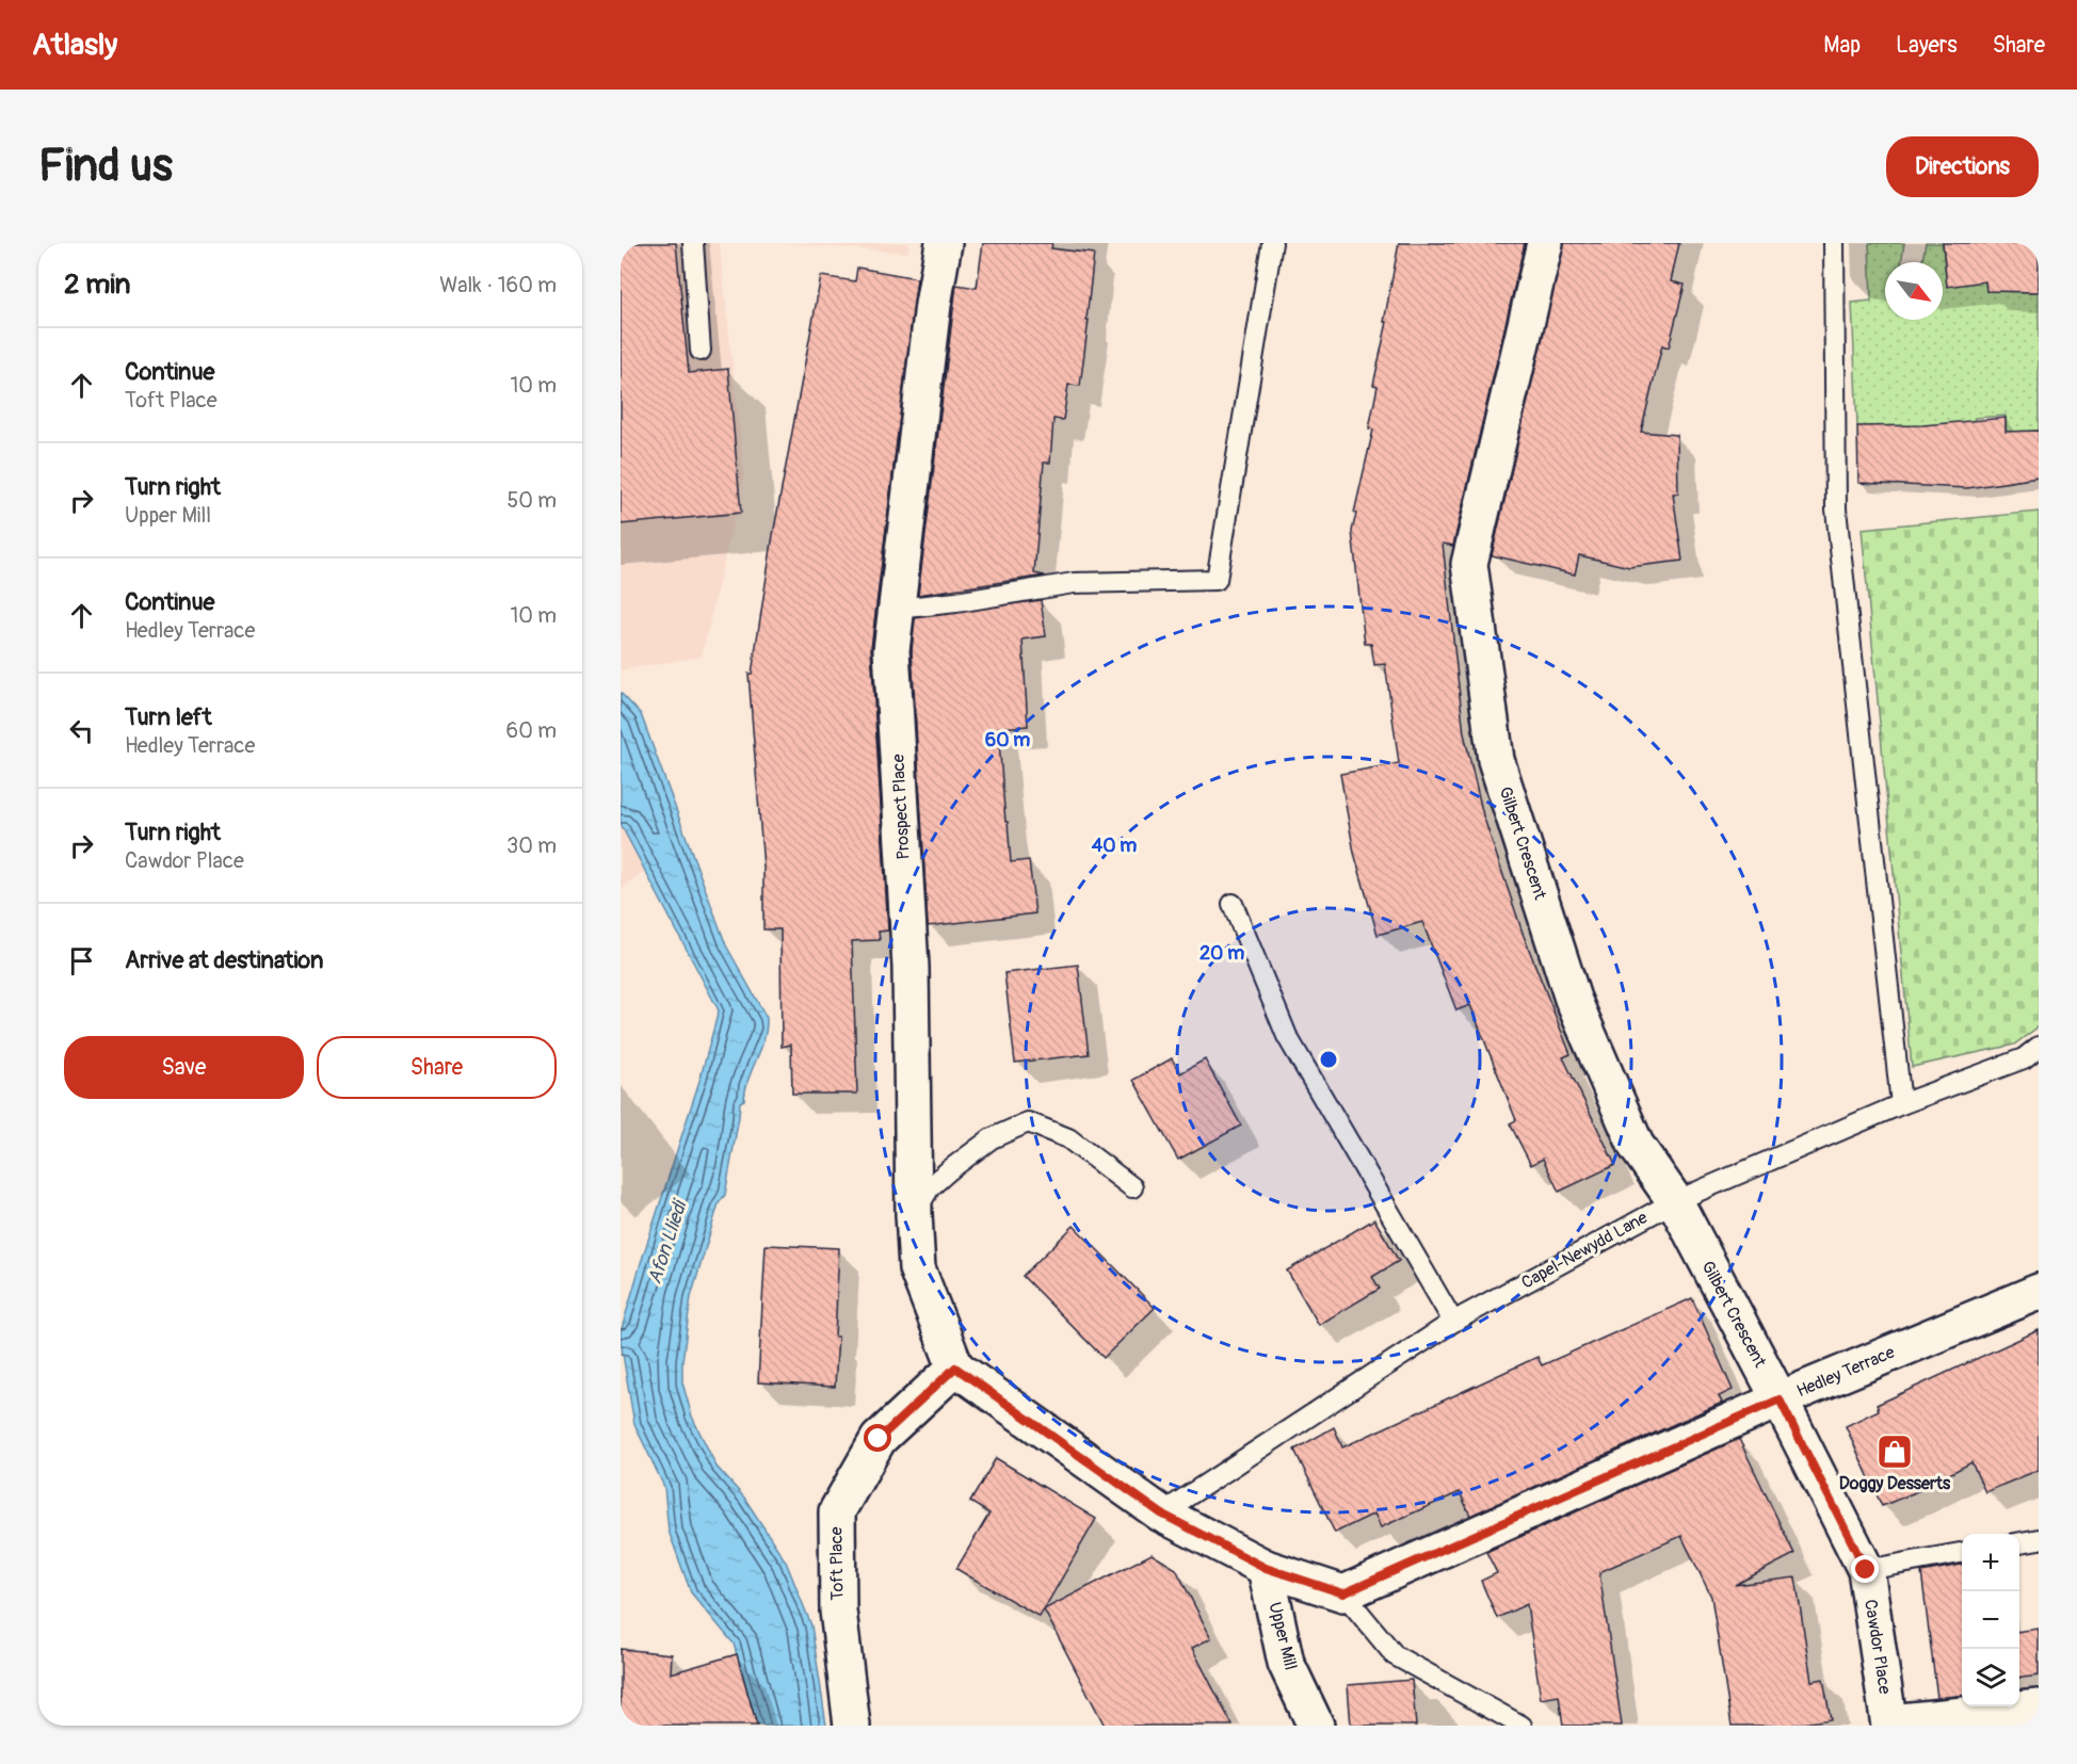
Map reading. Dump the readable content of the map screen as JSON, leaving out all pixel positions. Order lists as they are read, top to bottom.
{
  "streets": {
    "street": [
      "Prospect Place",
      "Gilbert Crescent",
      "Hedley Terrace",
      "Toft Place",
      "Upper Mill",
      "Cawdor Place"
    ],
    "lane": ["Capel-Newydd Lane"]
  },
  "crossings": [
    ["Prospect Place", "Toft Place"],
    ["Gilbert Crescent", "Capel-Newydd Lane"],
    ["Gilbert Crescent", "Hedley Terrace"],
    ["Gilbert Crescent", "Cawdor Place"],
    ["Hedley Terrace", "Cawdor Place"]
  ],
  "water": ["Afon Lliedi"],
  "places": {
    "shop": ["Doggy Desserts"]
  },
  "north": "bottom right",
  "page": {
    "header": "Atlasly",
    "nav": ["Map", "Layers", "Share"],
    "buttons": [
      "Directions",
      ["Save", "Share"]
    ],
    "title": "Find us",
    "heading": ["2 min", "Walk · 160 m"],
    "list": [
      ["Continue", "Toft Place", "10 m"],
      ["Turn right", "Upper Mill", "50 m"],
      ["Continue", "Hedley Terrace", "10 m"],
      ["Turn left", "Hedley Terrace", "60 m"],
      ["Turn right", "Cawdor Place", "30 m"],
      "Arrive at destination"
    ],
    "map_buttons": ["+", "−"]
  },
  "rings": ["60 m", "40 m", "20 m"]
}
